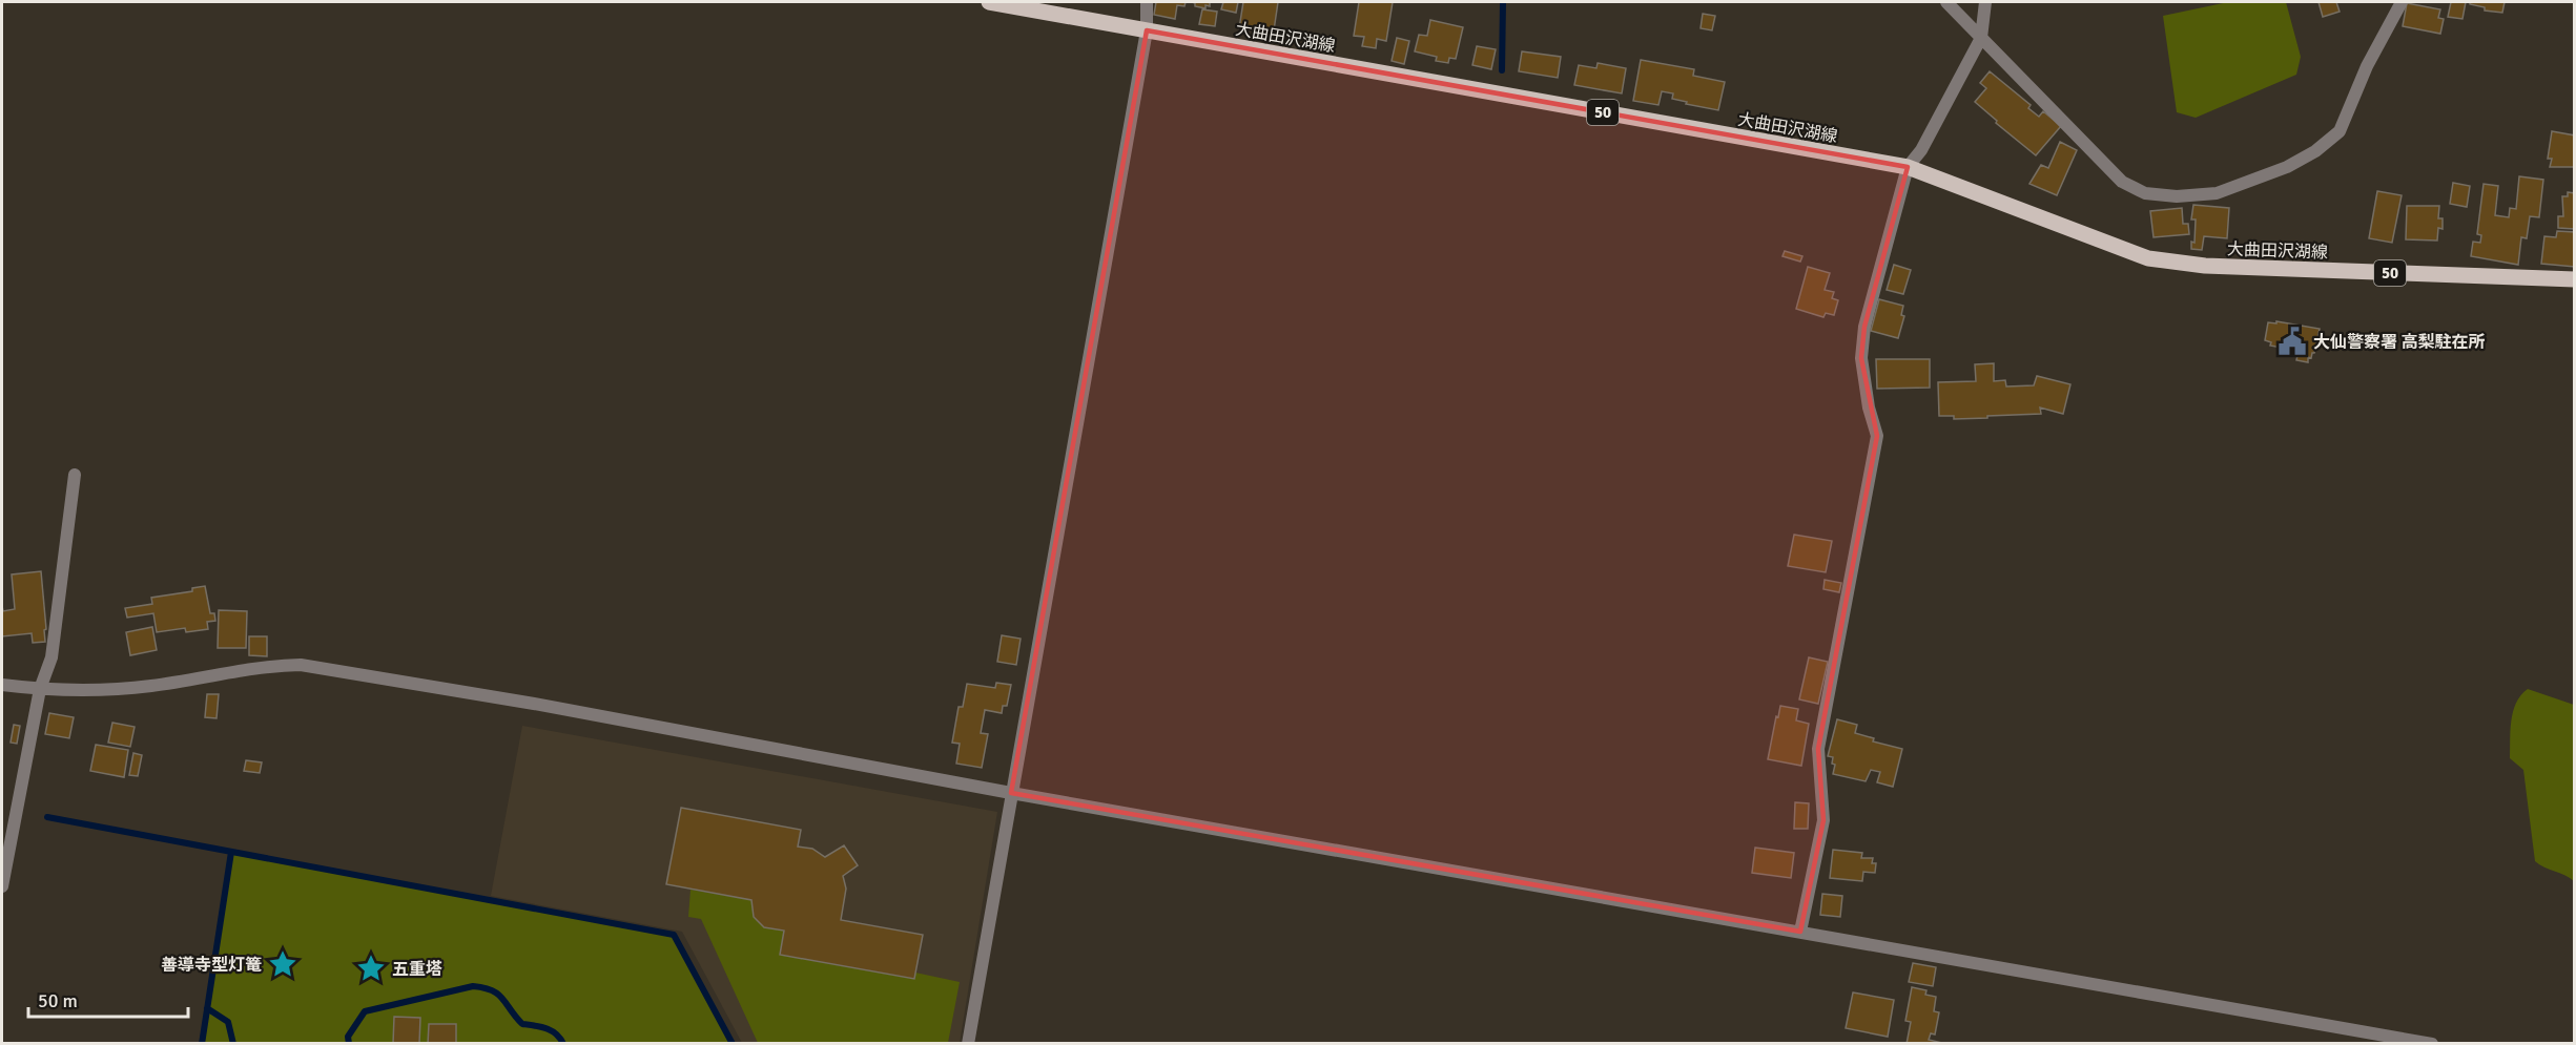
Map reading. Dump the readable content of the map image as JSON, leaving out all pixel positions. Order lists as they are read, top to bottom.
{
  "streets": {
    "main road": ["大曲田沢湖線", "50"]
  },
  "places": {
    "public building": ["大仙警察署 高梨駐在所"],
    "place": ["善導寺型灯篭", "五重塔"]
  },
  "scale_bar": "50 m"
}
